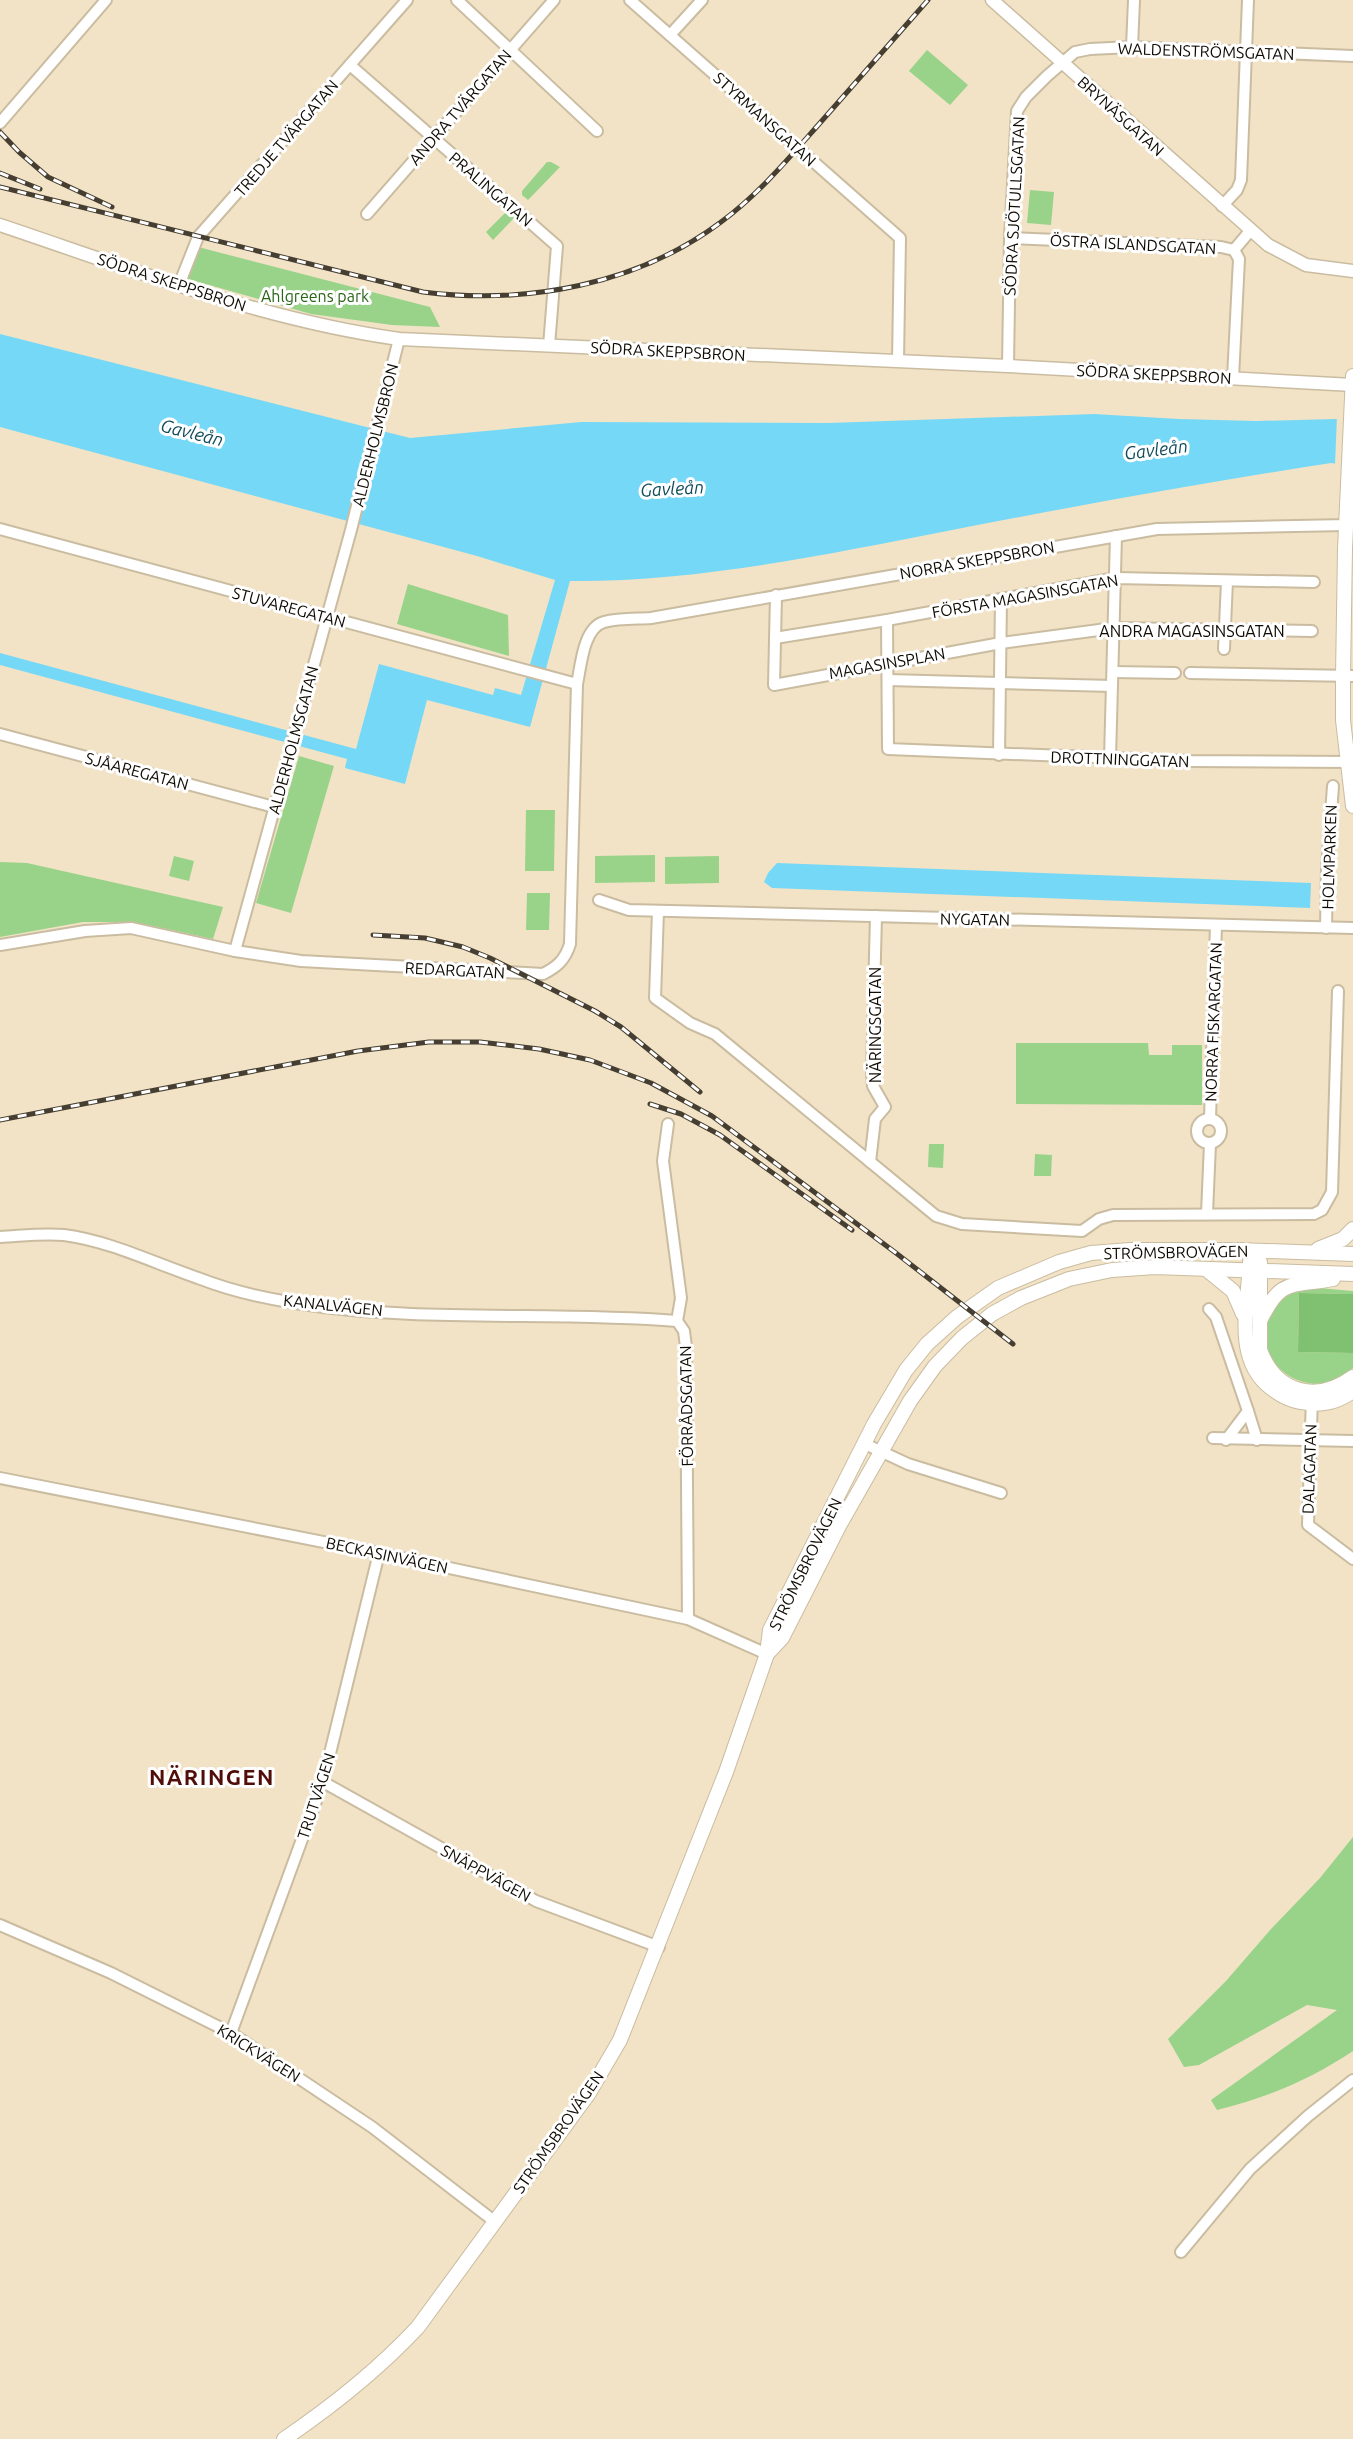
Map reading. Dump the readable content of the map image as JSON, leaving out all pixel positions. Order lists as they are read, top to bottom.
{
  "streets": {
    "main road": ["STRÖMSBROVÄGEN"],
    "street": [
      "WALDENSTRÖMSGATAN",
      "ANDRA TVÄRGATAN",
      "BRYNÄSGATAN",
      "STYRMANSGATAN",
      "TREDJE TVÄRGATAN",
      "PRALINGATAN",
      "SÖDRA SJÖTULLSGATAN",
      "ÖSTRA ISLANDSGATAN",
      "SÖDRA SKEPPSBRON",
      "ALDERHOLMSBRON",
      "NORRA SKEPPSBRON",
      "FÖRSTA MAGASINSGATAN",
      "STUVAREGATAN",
      "ANDRA MAGASINSGATAN",
      "MAGASINSPLAN",
      "ALDERHOLMSGATAN",
      "DROTTNINGGATAN",
      "SJÅAREGATAN",
      "HOLMPARKEN",
      "NYGATAN",
      "REDARGATAN",
      "NORRA FISKARGATAN",
      "NÄRINGSGATAN",
      "KANALVÄGEN",
      "FÖRRÅDSGATAN",
      "DALAGATAN",
      "BECKASINVÄGEN",
      "TRUTVÄGEN",
      "SNÄPPVÄGEN",
      "KRICKVÄGEN"
    ]
  },
  "crossings": [
    ["WALDENSTRÖMSGATAN", "BRYNÄSGATAN"],
    ["WALDENSTRÖMSGATAN", "SÖDRA SJÖTULLSGATAN"],
    ["ANDRA TVÄRGATAN", "PRALINGATAN"],
    ["BRYNÄSGATAN", "SÖDRA SJÖTULLSGATAN"],
    ["STYRMANSGATAN", "SÖDRA SKEPPSBRON"],
    ["TREDJE TVÄRGATAN", "PRALINGATAN"],
    ["TREDJE TVÄRGATAN", "SÖDRA SKEPPSBRON"],
    ["PRALINGATAN", "SÖDRA SKEPPSBRON"],
    ["SÖDRA SJÖTULLSGATAN", "ÖSTRA ISLANDSGATAN"],
    ["SÖDRA SJÖTULLSGATAN", "SÖDRA SKEPPSBRON"],
    ["ÖSTRA ISLANDSGATAN", "SÖDRA SKEPPSBRON"],
    ["SÖDRA SKEPPSBRON", "ALDERHOLMSBRON"],
    ["ALDERHOLMSBRON", "ALDERHOLMSGATAN"],
    ["NORRA SKEPPSBRON", "REDARGATAN"],
    ["FÖRSTA MAGASINSGATAN", "MAGASINSPLAN"],
    ["STUVAREGATAN", "ALDERHOLMSGATAN"],
    ["STUVAREGATAN", "REDARGATAN"],
    ["ANDRA MAGASINSGATAN", "MAGASINSPLAN"],
    ["ALDERHOLMSGATAN", "SJÅAREGATAN"],
    ["ALDERHOLMSGATAN", "REDARGATAN"],
    ["HOLMPARKEN", "NYGATAN"],
    ["NYGATAN", "NORRA FISKARGATAN"],
    ["NYGATAN", "NÄRINGSGATAN"],
    ["STRÖMSBROVÄGEN", "BECKASINVÄGEN"],
    ["STRÖMSBROVÄGEN", "SNÄPPVÄGEN"],
    ["STRÖMSBROVÄGEN", "KRICKVÄGEN"],
    ["KANALVÄGEN", "FÖRRÅDSGATAN"],
    ["FÖRRÅDSGATAN", "BECKASINVÄGEN"],
    ["BECKASINVÄGEN", "TRUTVÄGEN"],
    ["TRUTVÄGEN", "SNÄPPVÄGEN"],
    ["TRUTVÄGEN", "KRICKVÄGEN"]
  ],
  "districts": ["NÄRINGEN"],
  "water": ["Gavleån"],
  "parks": ["Ahlgreens park"]
}
